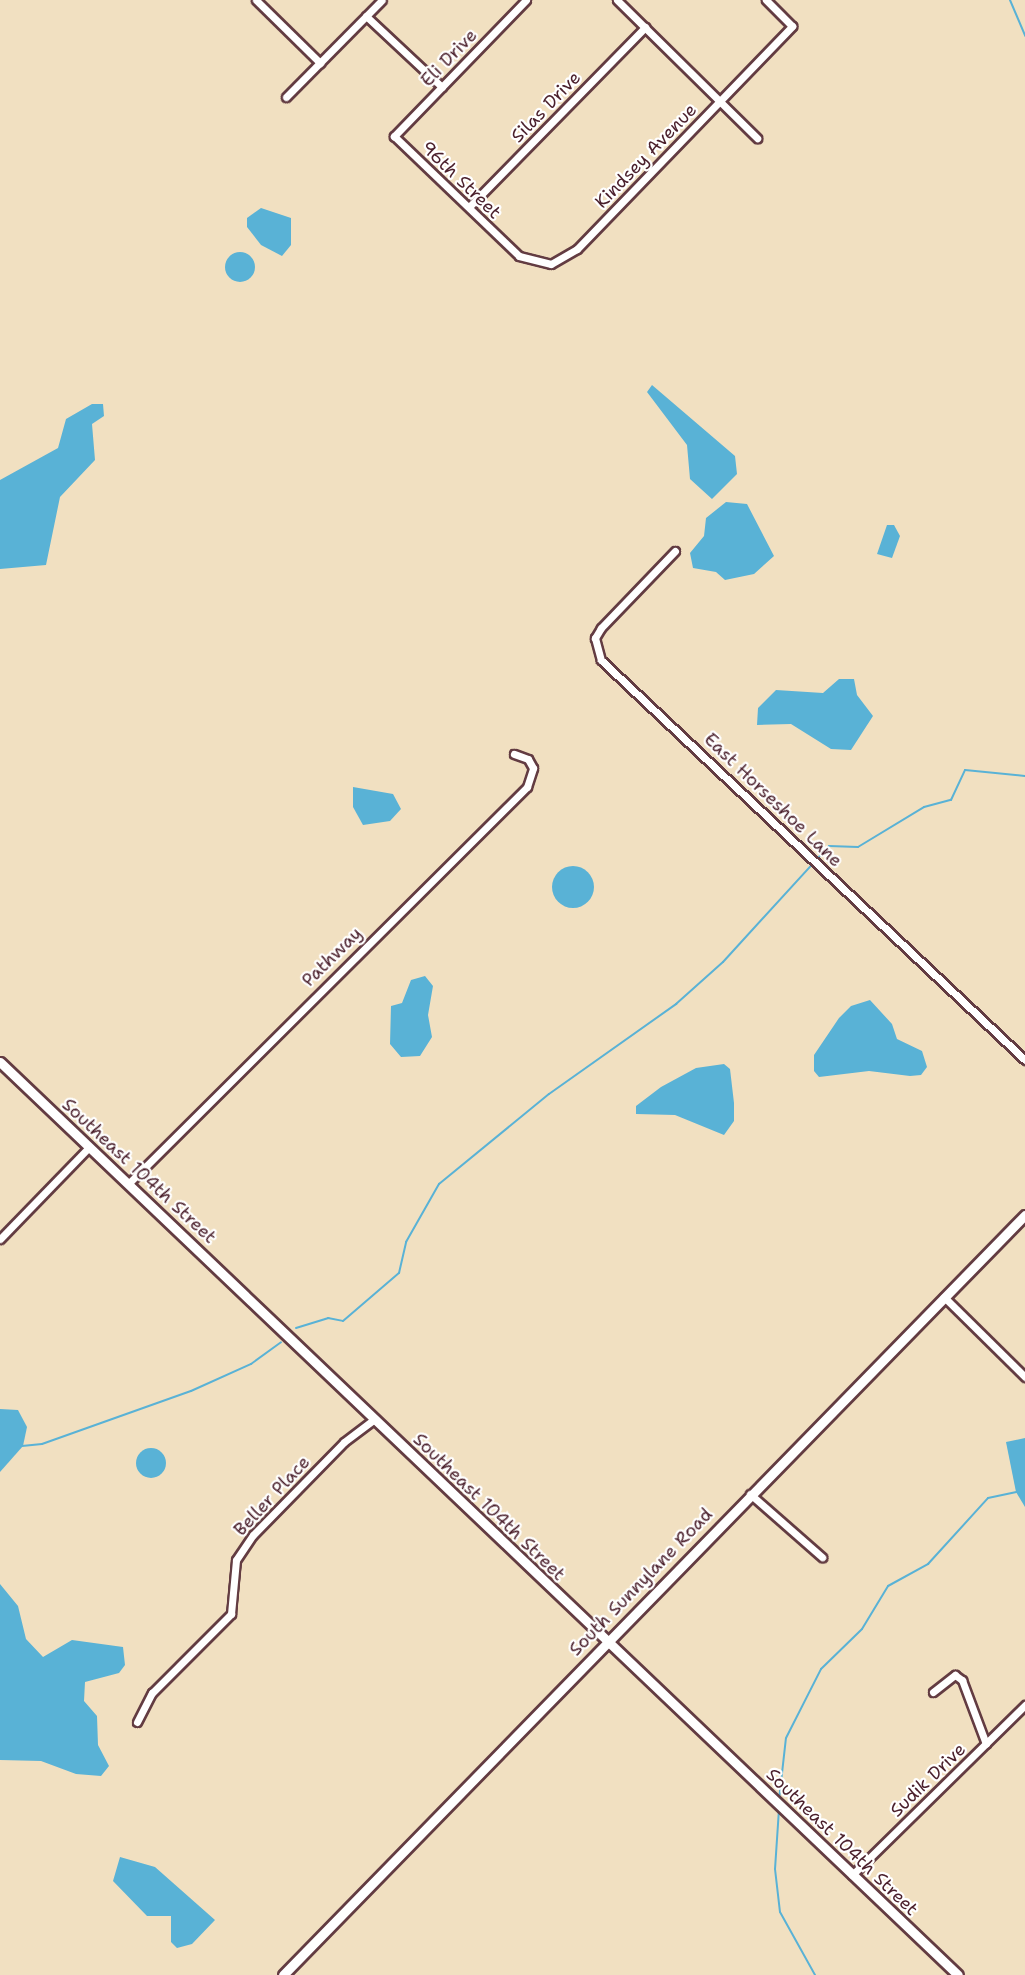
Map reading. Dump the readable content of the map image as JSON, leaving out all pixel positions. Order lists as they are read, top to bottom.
{
  "streets": {
    "street": [
      "Eli Drive",
      "Silas Drive",
      "Kindsey Avenue",
      "96th Street",
      "East Horseshoe Lane",
      "Pathway",
      "Southeast 104th Street",
      "Beller Place",
      "South Sunnylane Road",
      "Sudik Drive"
    ]
  },
  "crossings": [
    ["Eli Drive", "96th Street"],
    ["Silas Drive", "96th Street"],
    ["Kindsey Avenue", "96th Street"],
    ["Pathway", "Southeast 104th Street"],
    ["Southeast 104th Street", "Beller Place"],
    ["Southeast 104th Street", "South Sunnylane Road"],
    ["Southeast 104th Street", "Sudik Drive"]
  ]
}
